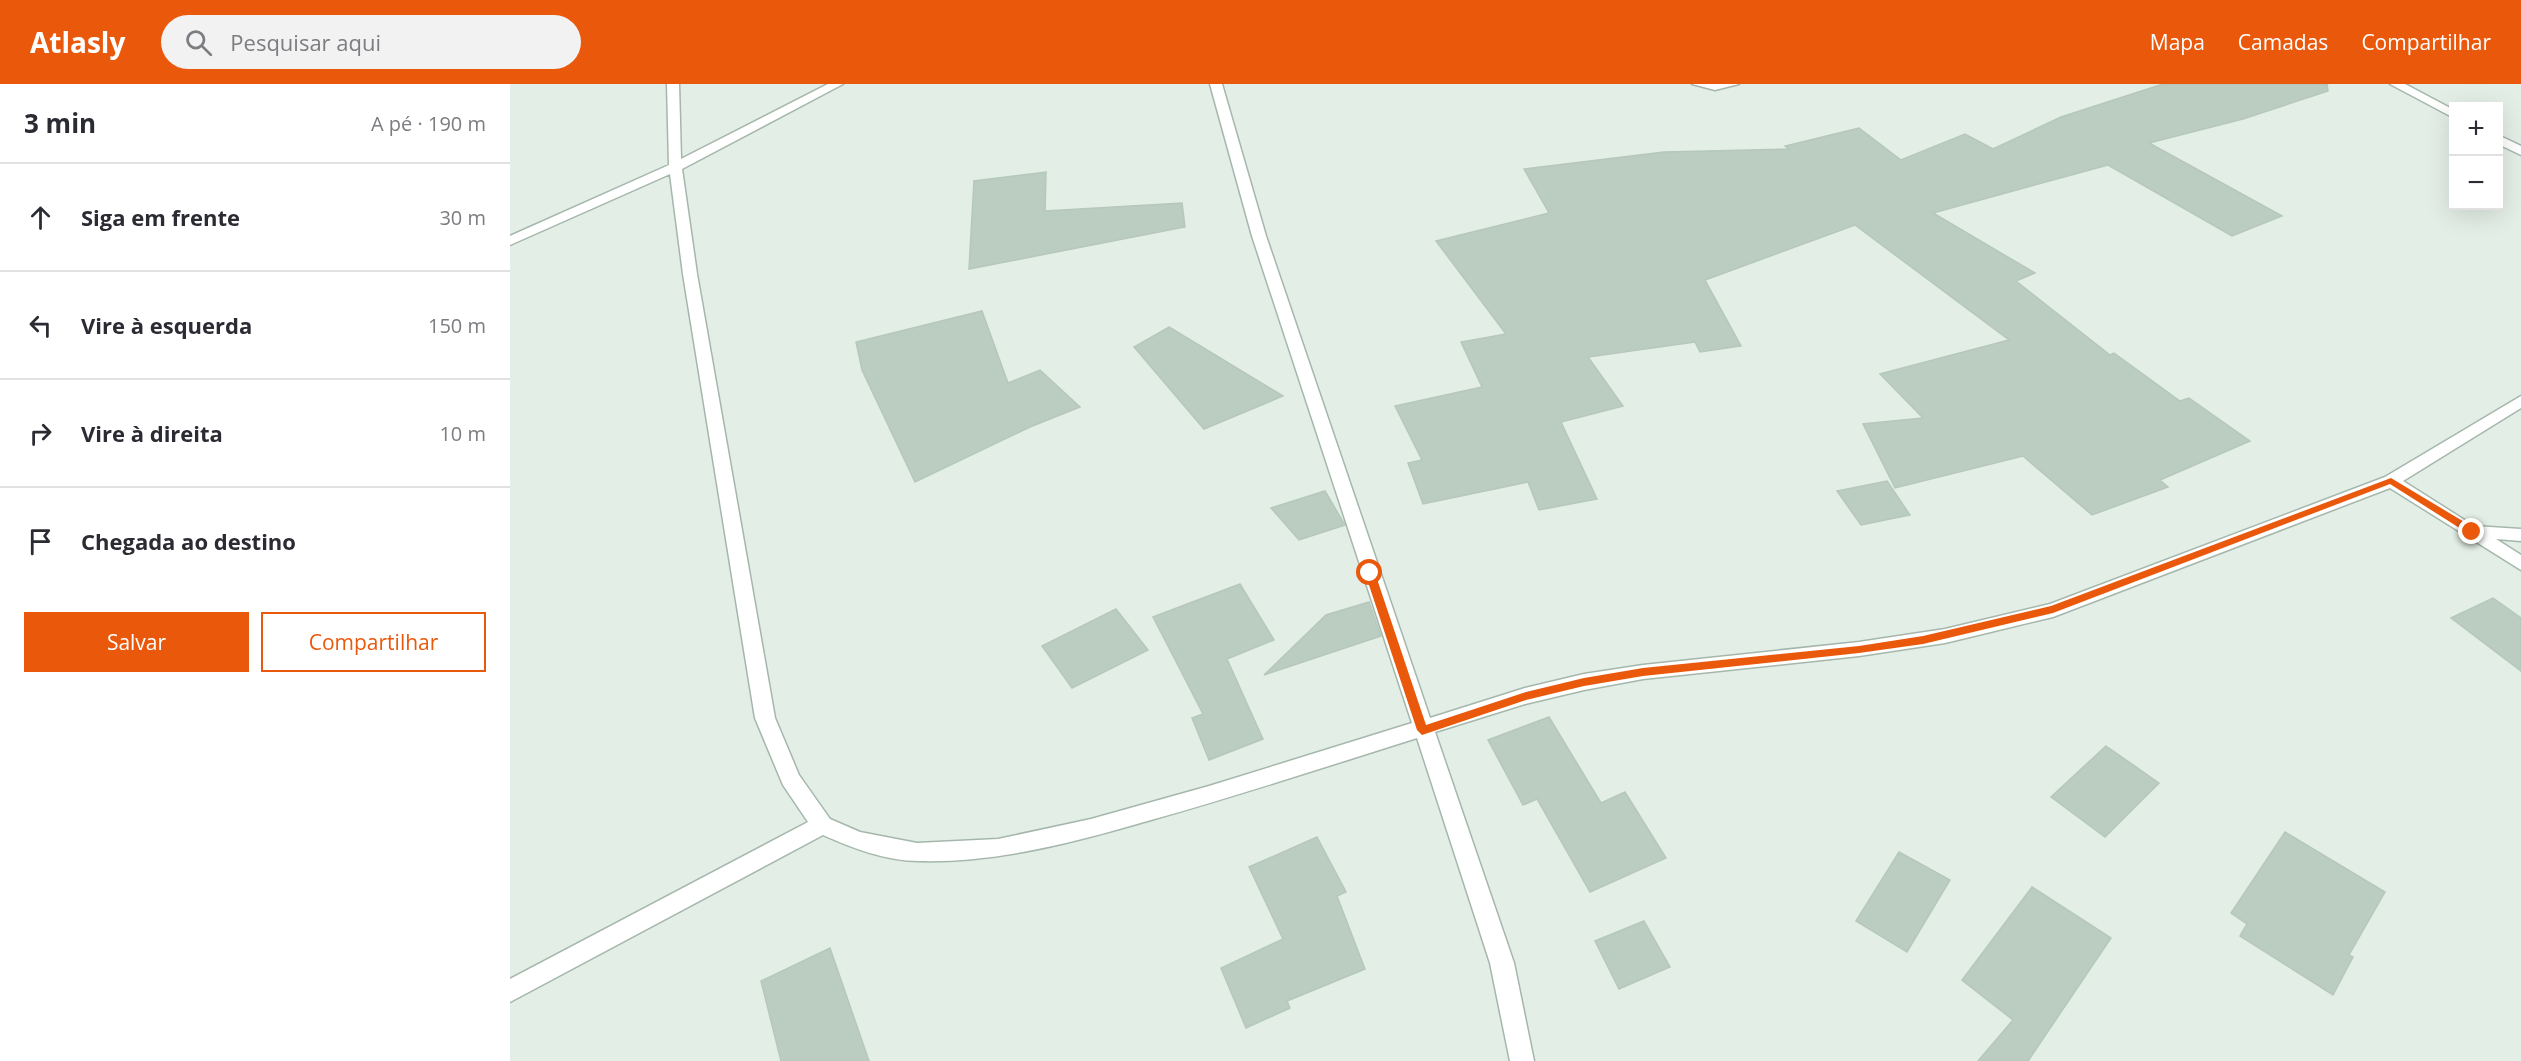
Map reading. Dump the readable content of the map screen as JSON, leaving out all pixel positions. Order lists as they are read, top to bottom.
{
  "page": {
    "header": "Atlasly",
    "search": "Pesquisar aqui",
    "nav": ["Mapa", "Camadas", "Compartilhar"],
    "heading": ["3 min", "A pé · 190 m"],
    "map_buttons": ["+", "−"],
    "list": [
      ["Siga em frente", "30 m"],
      ["Vire à esquerda", "150 m"],
      ["Vire à direita", "10 m"],
      "Chegada ao destino"
    ],
    "buttons": ["Salvar", "Compartilhar"]
  }
}
